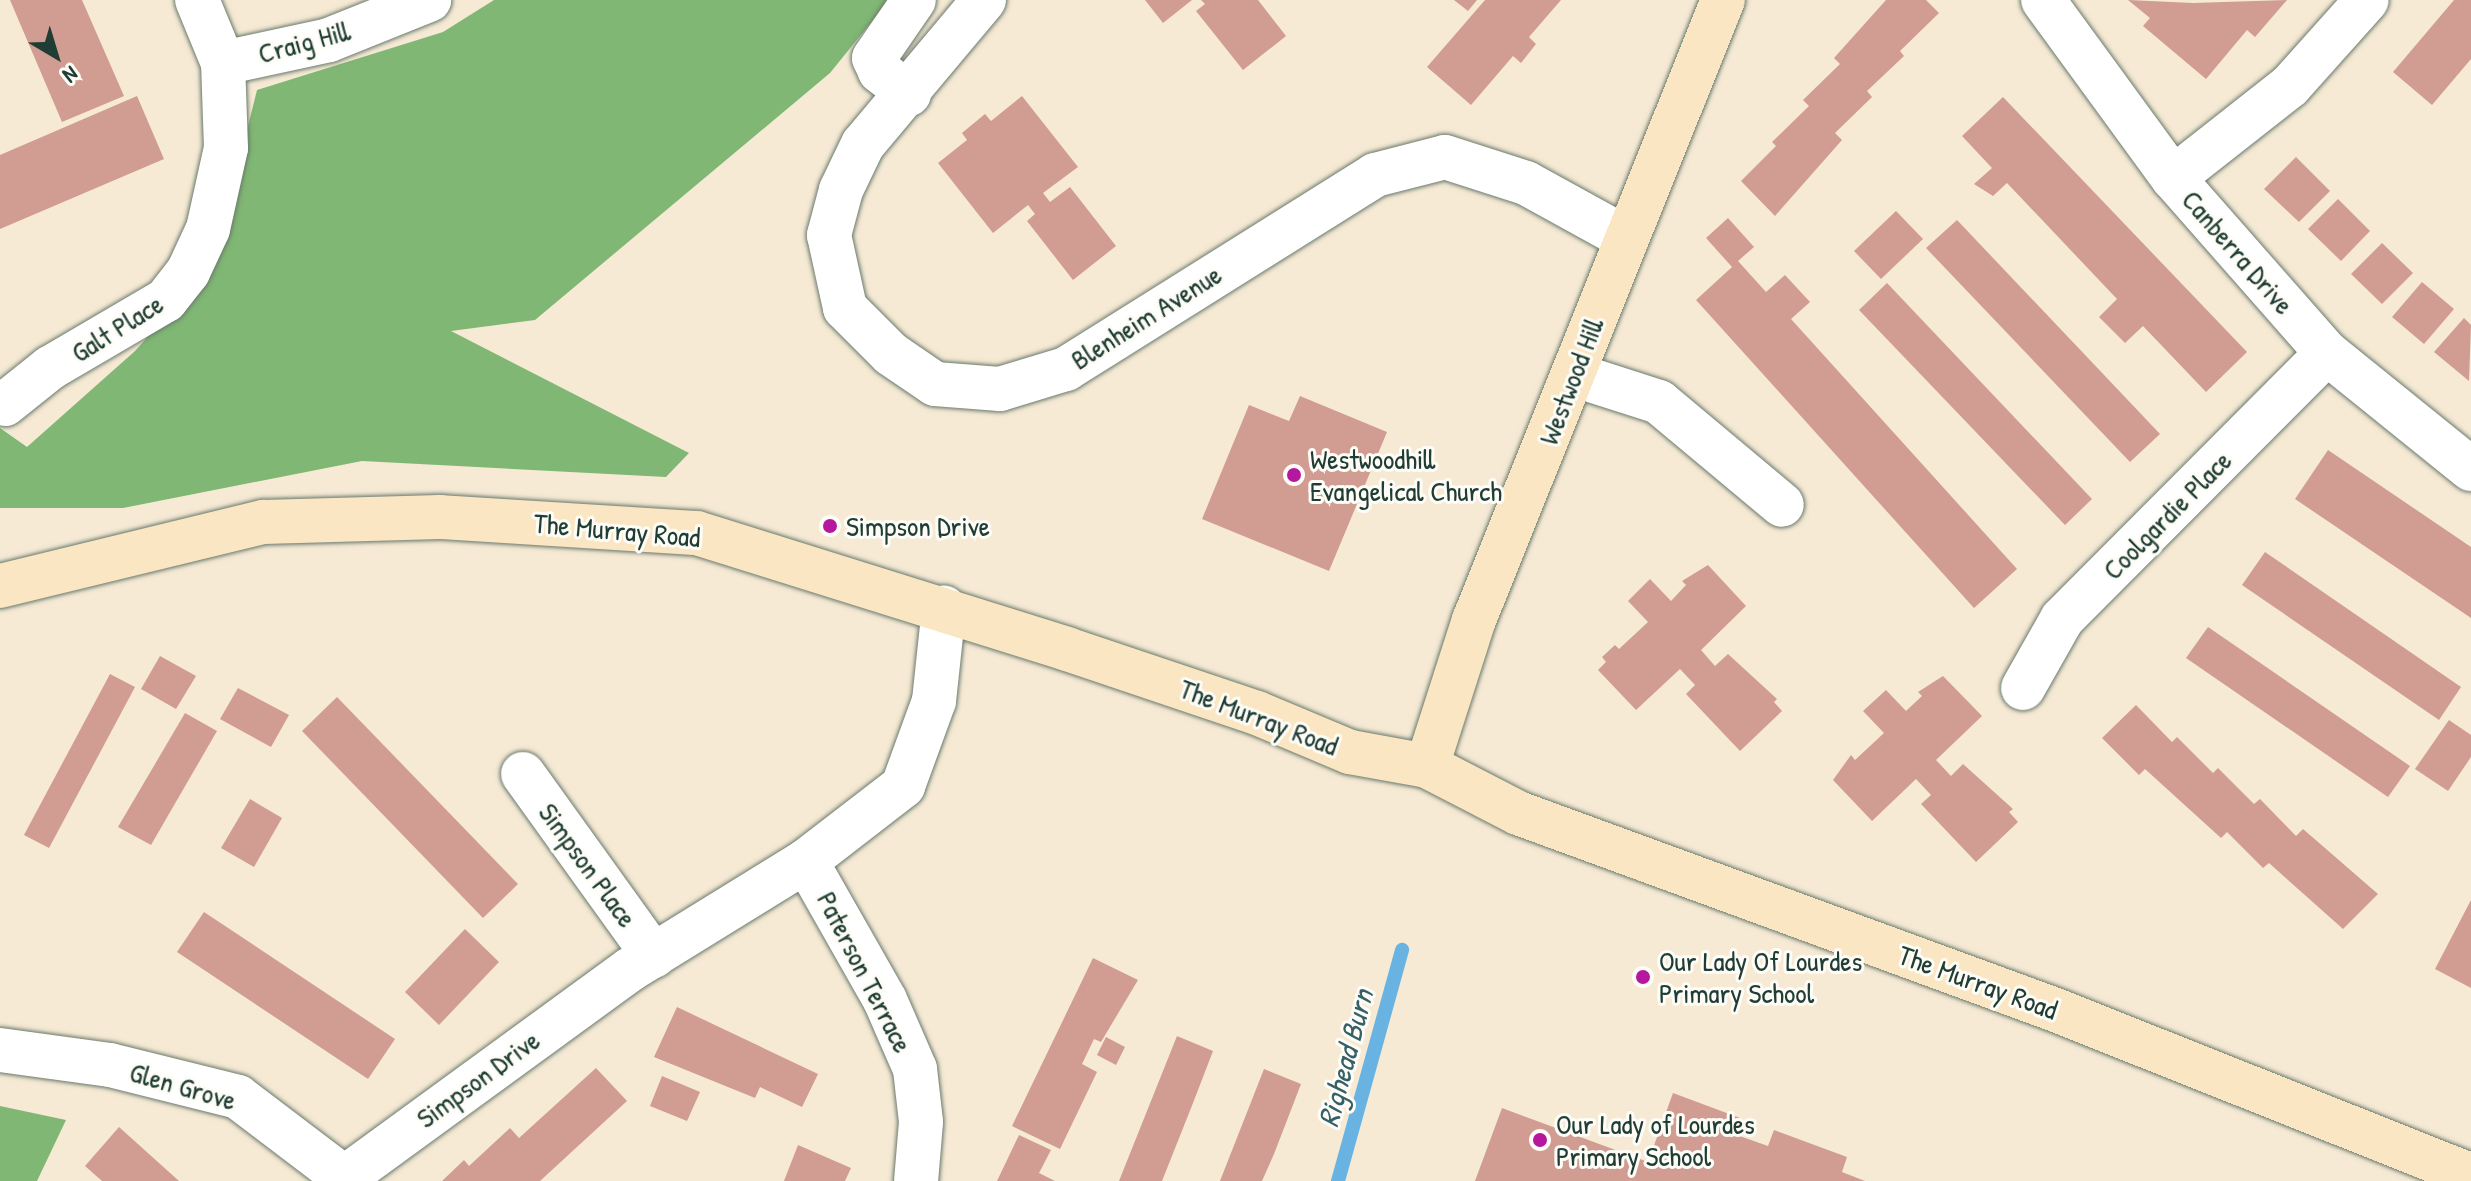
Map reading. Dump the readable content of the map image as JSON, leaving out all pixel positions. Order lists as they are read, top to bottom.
{
  "streets": {
    "street": [
      "Craig Hill",
      "Canberra Drive",
      "Blenheim Avenue",
      "Galt Place",
      "Westwood Hill",
      "Coolgardie Place",
      "The Murray Road",
      "Simpson Place",
      "Paterson Terrace",
      "Simpson Drive",
      "Glen Grove"
    ]
  },
  "crossings": [
    ["Craig Hill", "Galt Place"],
    ["Canberra Drive", "Coolgardie Place"],
    ["Blenheim Avenue", "Westwood Hill"],
    ["Westwood Hill", "The Murray Road"],
    ["The Murray Road", "Simpson Drive"],
    ["Simpson Place", "Simpson Drive"],
    ["Paterson Terrace", "Simpson Drive"],
    ["Simpson Drive", "Glen Grove"]
  ],
  "water": ["Righead Burn"],
  "places": [
    "Westwoodhill Evangelical Church",
    "Simpson Drive",
    "Our Lady Of Lourdes Primary School",
    "Our Lady of Lourdes Primary School"
  ],
  "north": "bottom right"
}
